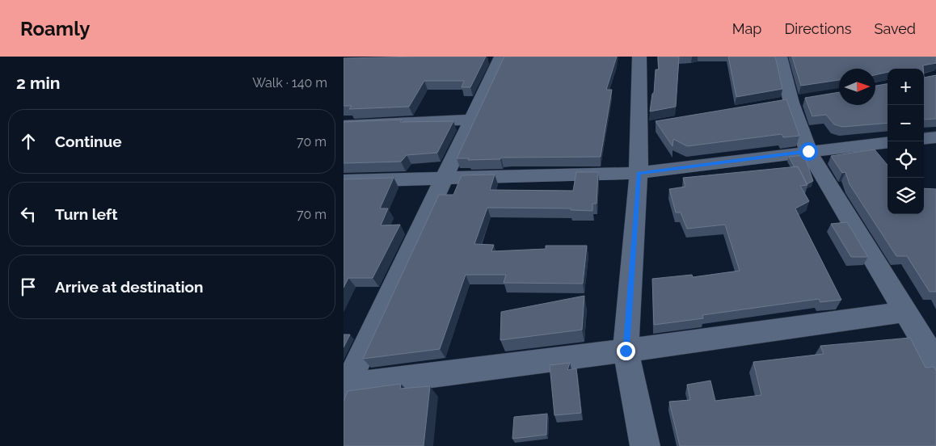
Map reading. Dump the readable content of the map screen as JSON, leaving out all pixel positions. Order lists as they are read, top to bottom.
{
  "north": "right",
  "page": {
    "header": "Roamly",
    "nav": ["Map", "Directions", "Saved"],
    "heading": ["2 min", "Walk · 140 m"],
    "map_buttons": ["+", "−"],
    "list": [
      ["Continue", "70 m"],
      ["Turn left", "70 m"],
      "Arrive at destination"
    ]
  }
}
